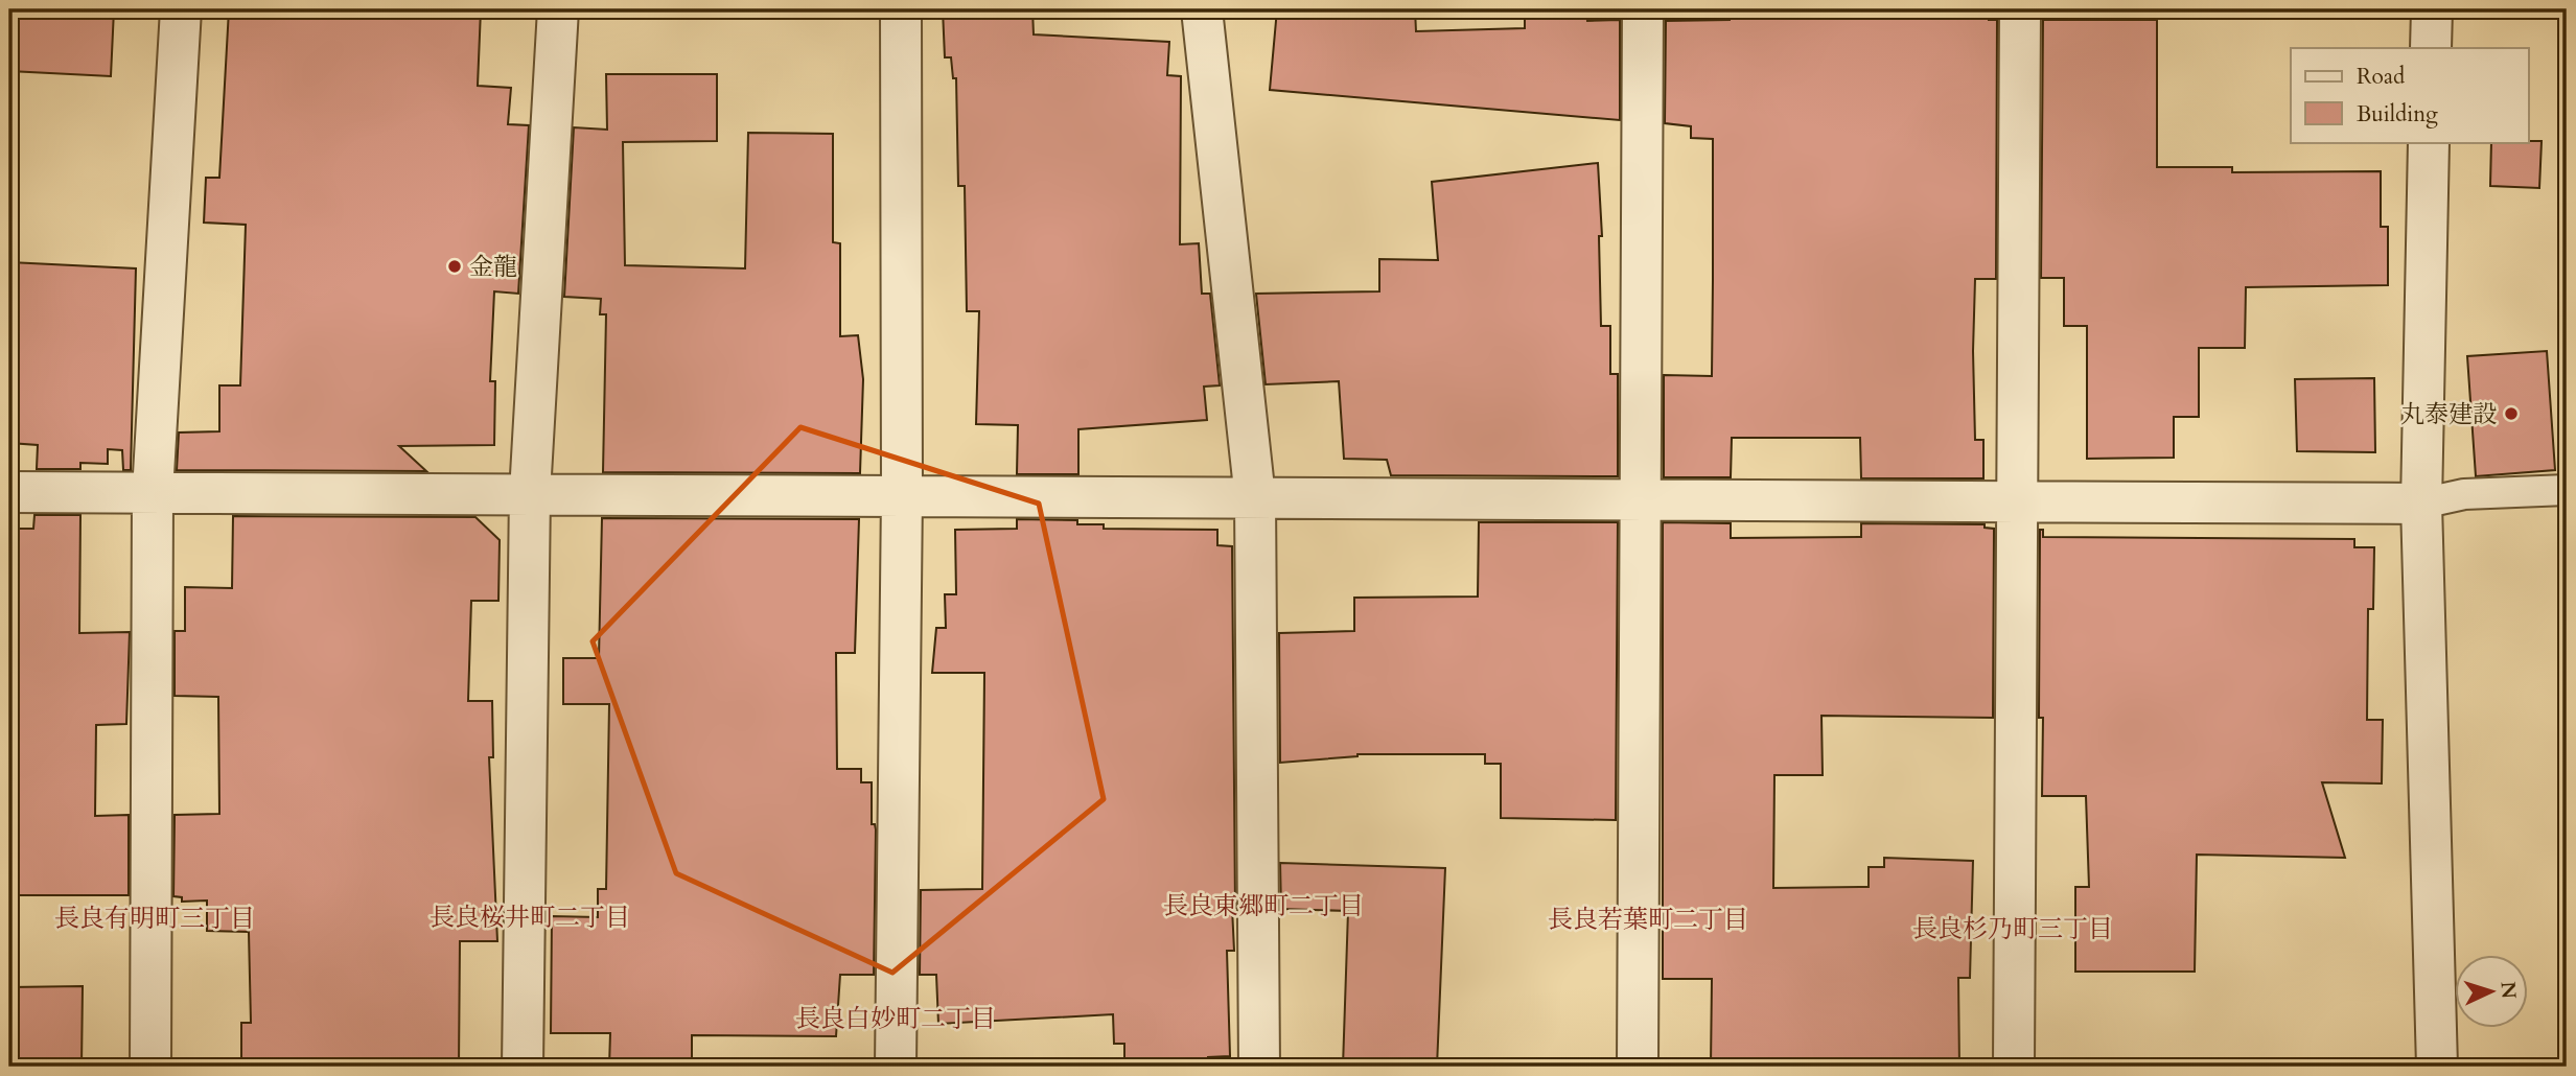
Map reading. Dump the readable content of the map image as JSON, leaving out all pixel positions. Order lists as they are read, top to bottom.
{
  "districts": [
    "長良東郷町二丁目",
    "長良桜井町二丁目",
    "長良有明町三丁目",
    "長良若葉町二丁目",
    "長良杉乃町三丁目",
    "長良白妙町二丁目"
  ],
  "places": ["金龍", "丸泰建設"],
  "legend": ["Road", "Building"],
  "north": "right"
}
